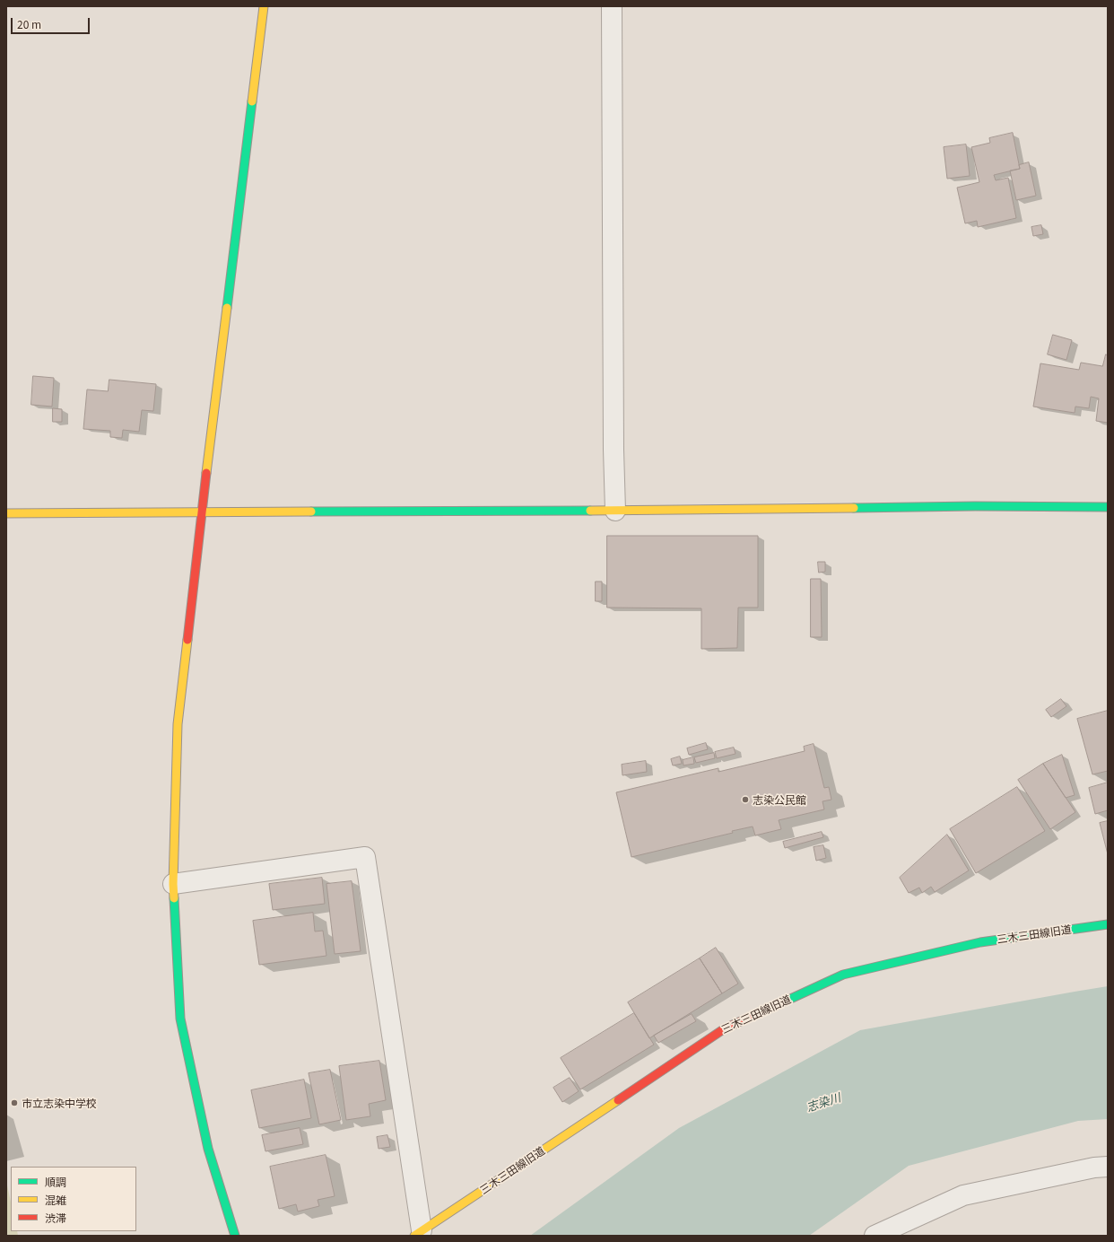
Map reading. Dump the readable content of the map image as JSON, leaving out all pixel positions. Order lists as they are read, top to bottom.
{
  "streets": {
    "street": ["三木三田線旧道"]
  },
  "water": ["志染川"],
  "places": ["志染公民館", "市立志染中学校"],
  "legend": ["順調", "混雑", "渋滞"],
  "scale_bar": "20 m"
}
